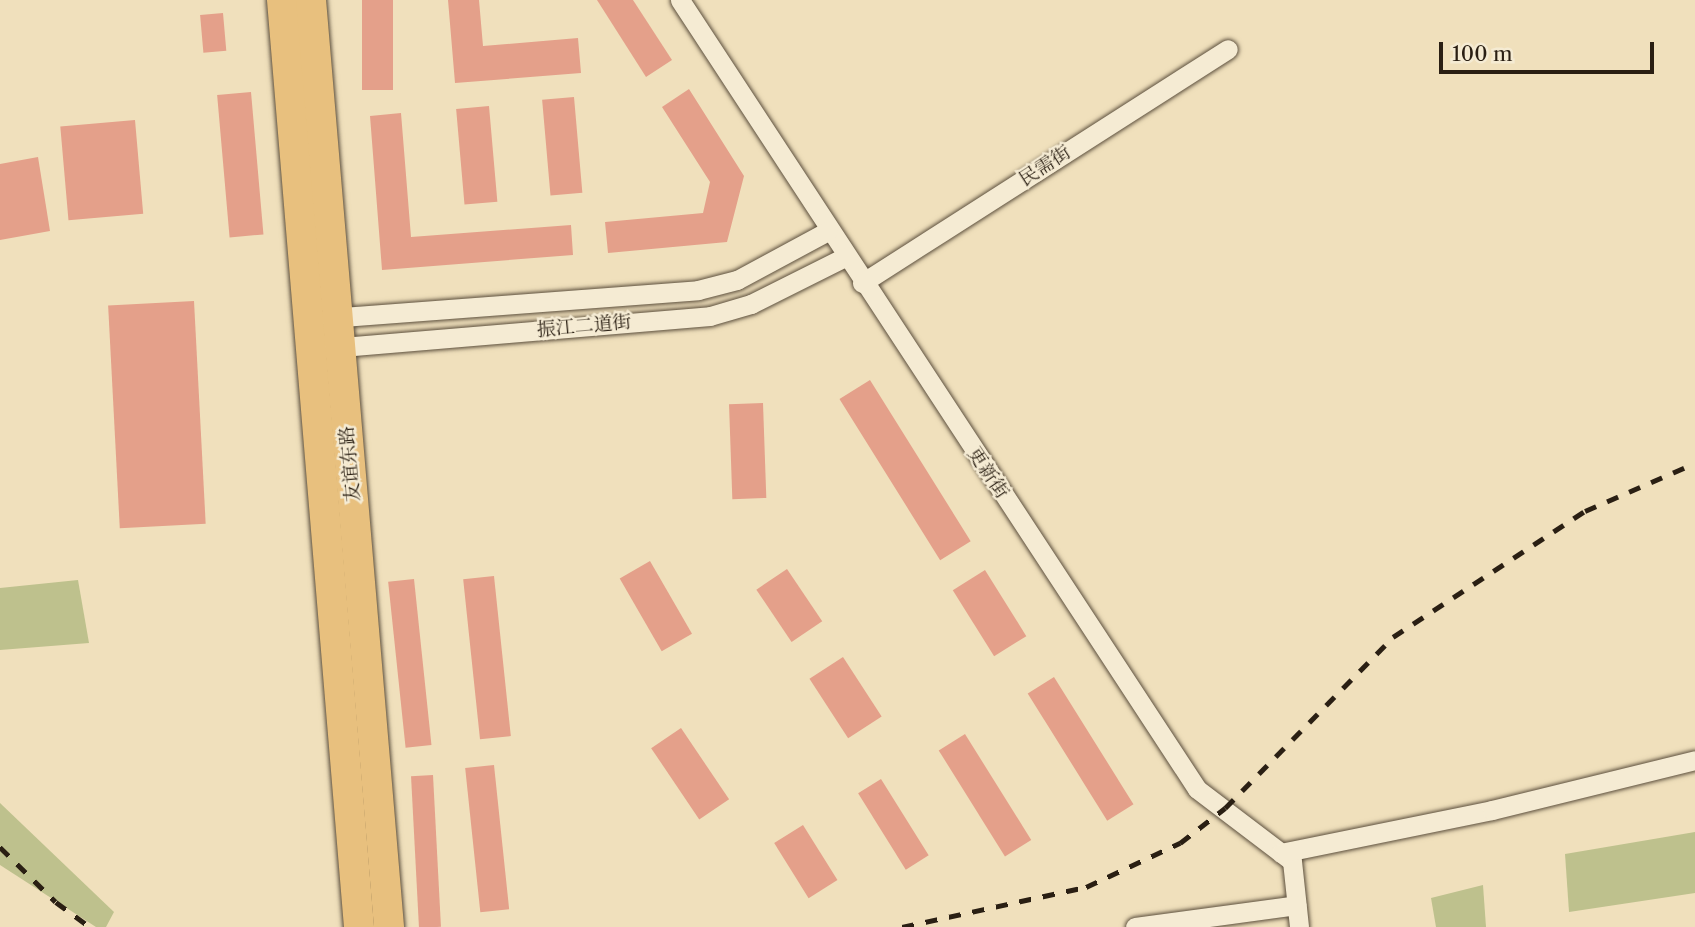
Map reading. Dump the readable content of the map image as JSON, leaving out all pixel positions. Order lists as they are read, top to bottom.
{
  "streets": {
    "highway": ["友谊东路"],
    "street": ["民需街", "振江二道街", "更新街"]
  },
  "crossings": [
    ["民需街", "更新街"],
    ["振江二道街", "友谊东路"],
    ["振江二道街", "更新街"]
  ],
  "scale_bar": "100 m"
}
